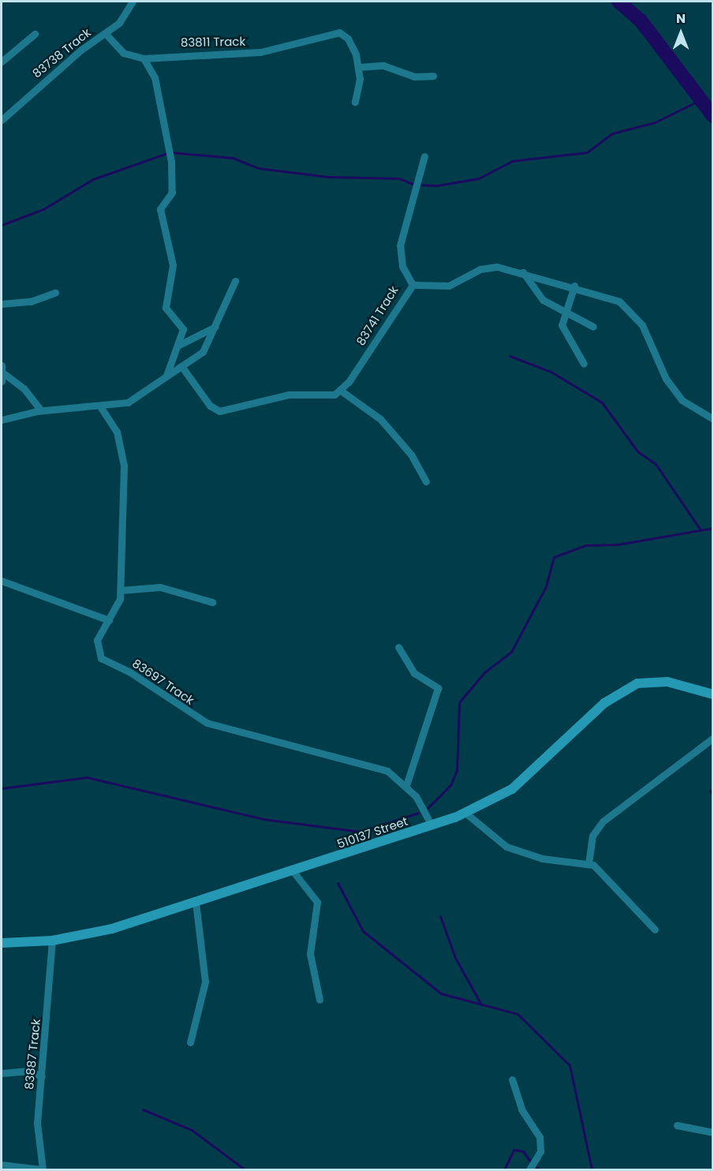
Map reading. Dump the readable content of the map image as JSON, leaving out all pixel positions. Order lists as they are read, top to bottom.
{
  "streets": {
    "street": [
      "83811 Track",
      "83738 Track",
      "83741 Track",
      "83697 Track",
      "510137 Street",
      "83887 Track"
    ]
  },
  "crossings": [
    ["83811 Track", "83738 Track"],
    ["83697 Track", "510137 Street"],
    ["510137 Street", "83887 Track"]
  ],
  "north": "top"
}
